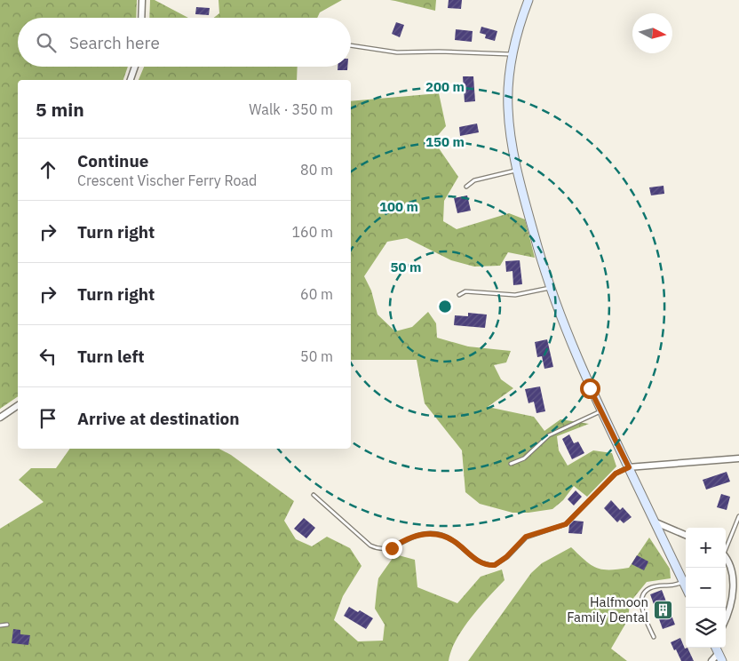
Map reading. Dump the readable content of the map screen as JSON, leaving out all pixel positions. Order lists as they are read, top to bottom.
{
  "places": {
    "building": ["Halfmoon Family Dental"]
  },
  "north": "right",
  "page": {
    "search": "Search here",
    "heading": ["5 min", "Walk · 350 m"],
    "list": [
      ["Continue", "Crescent Vischer Ferry Road", "80 m"],
      ["Turn right", "160 m"],
      ["Turn right", "60 m"],
      ["Turn left", "50 m"],
      "Arrive at destination"
    ],
    "map_buttons": ["+", "−"]
  },
  "rings": [
    "200 m",
    "150 m",
    "100 m",
    "50 m"
  ]
}
